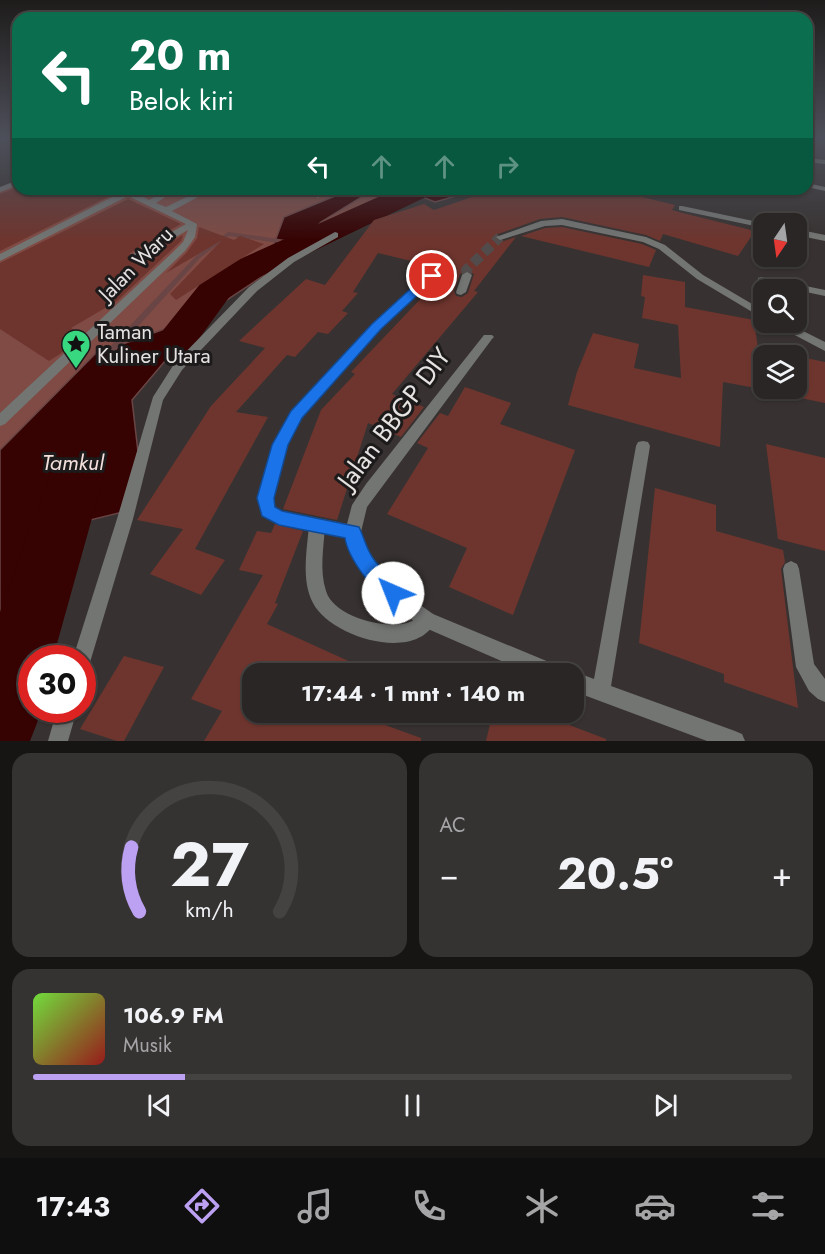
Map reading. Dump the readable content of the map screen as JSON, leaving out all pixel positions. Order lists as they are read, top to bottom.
{
  "streets": {
    "street": ["Jalan Waru", "Jalan BBGP DIY"]
  },
  "water": ["Tamkul"],
  "places": {
    "place": ["Taman Kuliner Utara"]
  },
  "north": "bottom",
  "page": {
    "turn": ["20 m", "Belok kiri"],
    "limit": "30",
    "trip": "17:44 · 1 mnt · 140 m",
    "tile": "AC",
    "heat": ["−", "20.5°", "+"],
    "song": ["106.9 FM", "Musik"],
    "tabs": "17:43",
    "gauge": ["27", "km/h"]
  }
}
